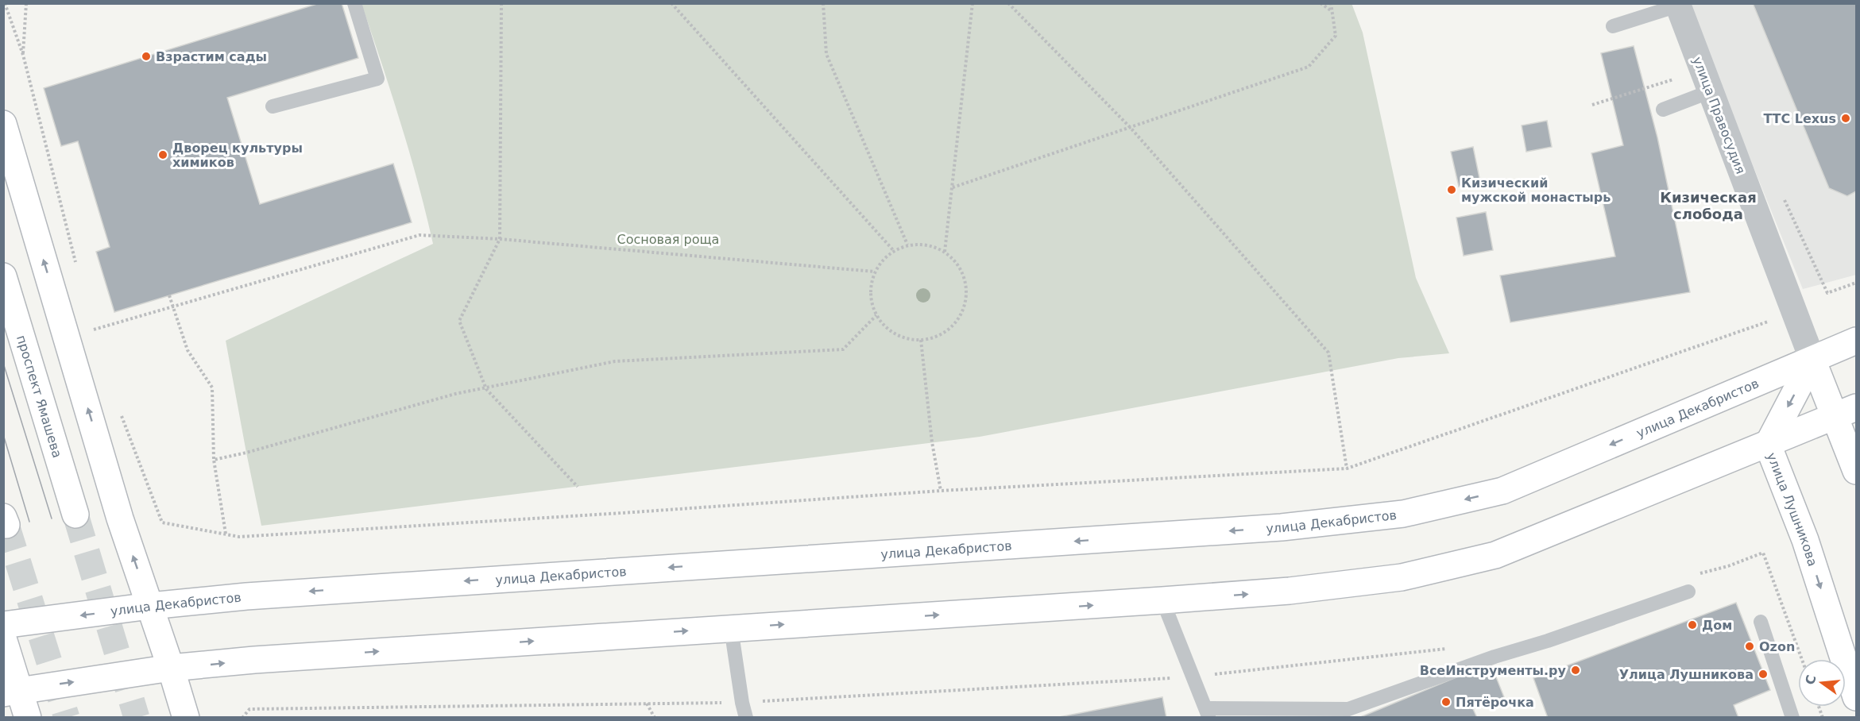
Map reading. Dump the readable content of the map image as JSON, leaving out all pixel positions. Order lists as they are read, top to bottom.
{
  "streets": {
    "main road": ["проспект Ямашева", "улица Декабристов", "улица Лушникова"],
    "street": ["улица Правосудия"]
  },
  "crossings": [
    ["улица Правосудия", "улица Декабристов"],
    ["улица Правосудия", "улица Лушникова"],
    ["улица Декабристов", "улица Лушникова"]
  ],
  "districts": ["Кизическая слобода"],
  "parks": ["Сосновая роща"],
  "places": [
    "Взрастим сады",
    "ТТС Lexus",
    "Дворец культуры химиков",
    "Кизический мужской монастырь",
    "Дом",
    "Ozon",
    "ВсеИнструменты.ру",
    "Улица Лушникова",
    "Пятёрочка"
  ],
  "north": "left"
}
